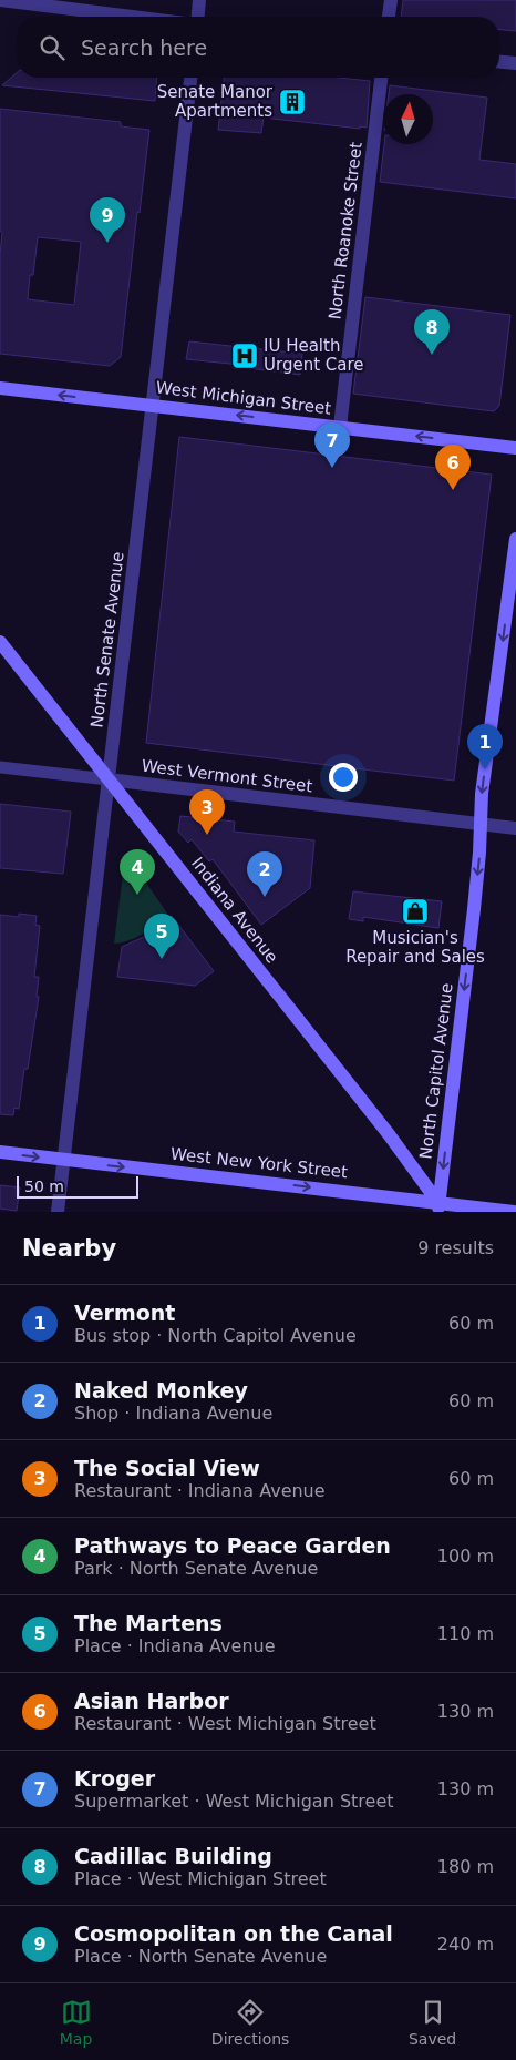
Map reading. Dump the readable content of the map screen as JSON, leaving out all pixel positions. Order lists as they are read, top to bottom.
{
  "streets": {
    "main road": [
      "West Michigan Street",
      "Indiana Avenue",
      "North Capitol Avenue",
      "West New York Street"
    ],
    "street": ["North Roanoke Street", "North Senate Avenue", "West Vermont Street"]
  },
  "crossings": [
    ["North Roanoke Street", "West Michigan Street"],
    ["West Michigan Street", "North Senate Avenue"],
    ["North Senate Avenue", "West Vermont Street"],
    ["North Senate Avenue", "Indiana Avenue"],
    ["North Senate Avenue", "West New York Street"],
    ["West Vermont Street", "Indiana Avenue"],
    ["West Vermont Street", "North Capitol Avenue"],
    ["Indiana Avenue", "North Capitol Avenue"],
    ["Indiana Avenue", "West New York Street"],
    ["North Capitol Avenue", "West New York Street"]
  ],
  "one_way": ["West Michigan Street", "North Capitol Avenue", "West New York Street"],
  "places": {
    "building": ["Senate Manor Apartments"],
    "hospital": ["IU Health Urgent Care"],
    "shop": ["Musician's Repair and Sales"]
  },
  "scale_bar": "50 m",
  "north": "top",
  "page": {
    "search": "Search here",
    "pins": [
      "9",
      "8",
      "7",
      "6",
      "1",
      "3",
      "4",
      "2",
      "5"
    ],
    "scale": "50 m",
    "heading": ["Nearby", "9 results"],
    "list": [
      {
        "mark": "1",
        "name": "Vermont",
        "note": "Bus stop · North Capitol Avenue",
        "value": "60 m"
      },
      {
        "mark": "2",
        "name": "Naked Monkey",
        "note": "Shop · Indiana Avenue",
        "value": "60 m"
      },
      {
        "mark": "3",
        "name": "The Social View",
        "note": "Restaurant · Indiana Avenue",
        "value": "60 m"
      },
      {
        "mark": "4",
        "name": "Pathways to Peace Garden",
        "note": "Park · North Senate Avenue",
        "value": "100 m"
      },
      {
        "mark": "5",
        "name": "The Martens",
        "note": "Place · Indiana Avenue",
        "value": "110 m"
      },
      {
        "mark": "6",
        "name": "Asian Harbor",
        "note": "Restaurant · West Michigan Street",
        "value": "130 m"
      },
      {
        "mark": "7",
        "name": "Kroger",
        "note": "Supermarket · West Michigan Street",
        "value": "130 m"
      },
      {
        "mark": "8",
        "name": "Cadillac Building",
        "note": "Place · West Michigan Street",
        "value": "180 m"
      },
      {
        "mark": "9",
        "name": "Cosmopolitan on the Canal",
        "note": "Place · North Senate Avenue",
        "value": "240 m"
      }
    ],
    "nav": ["Map", "Directions", "Saved"]
  }
}
